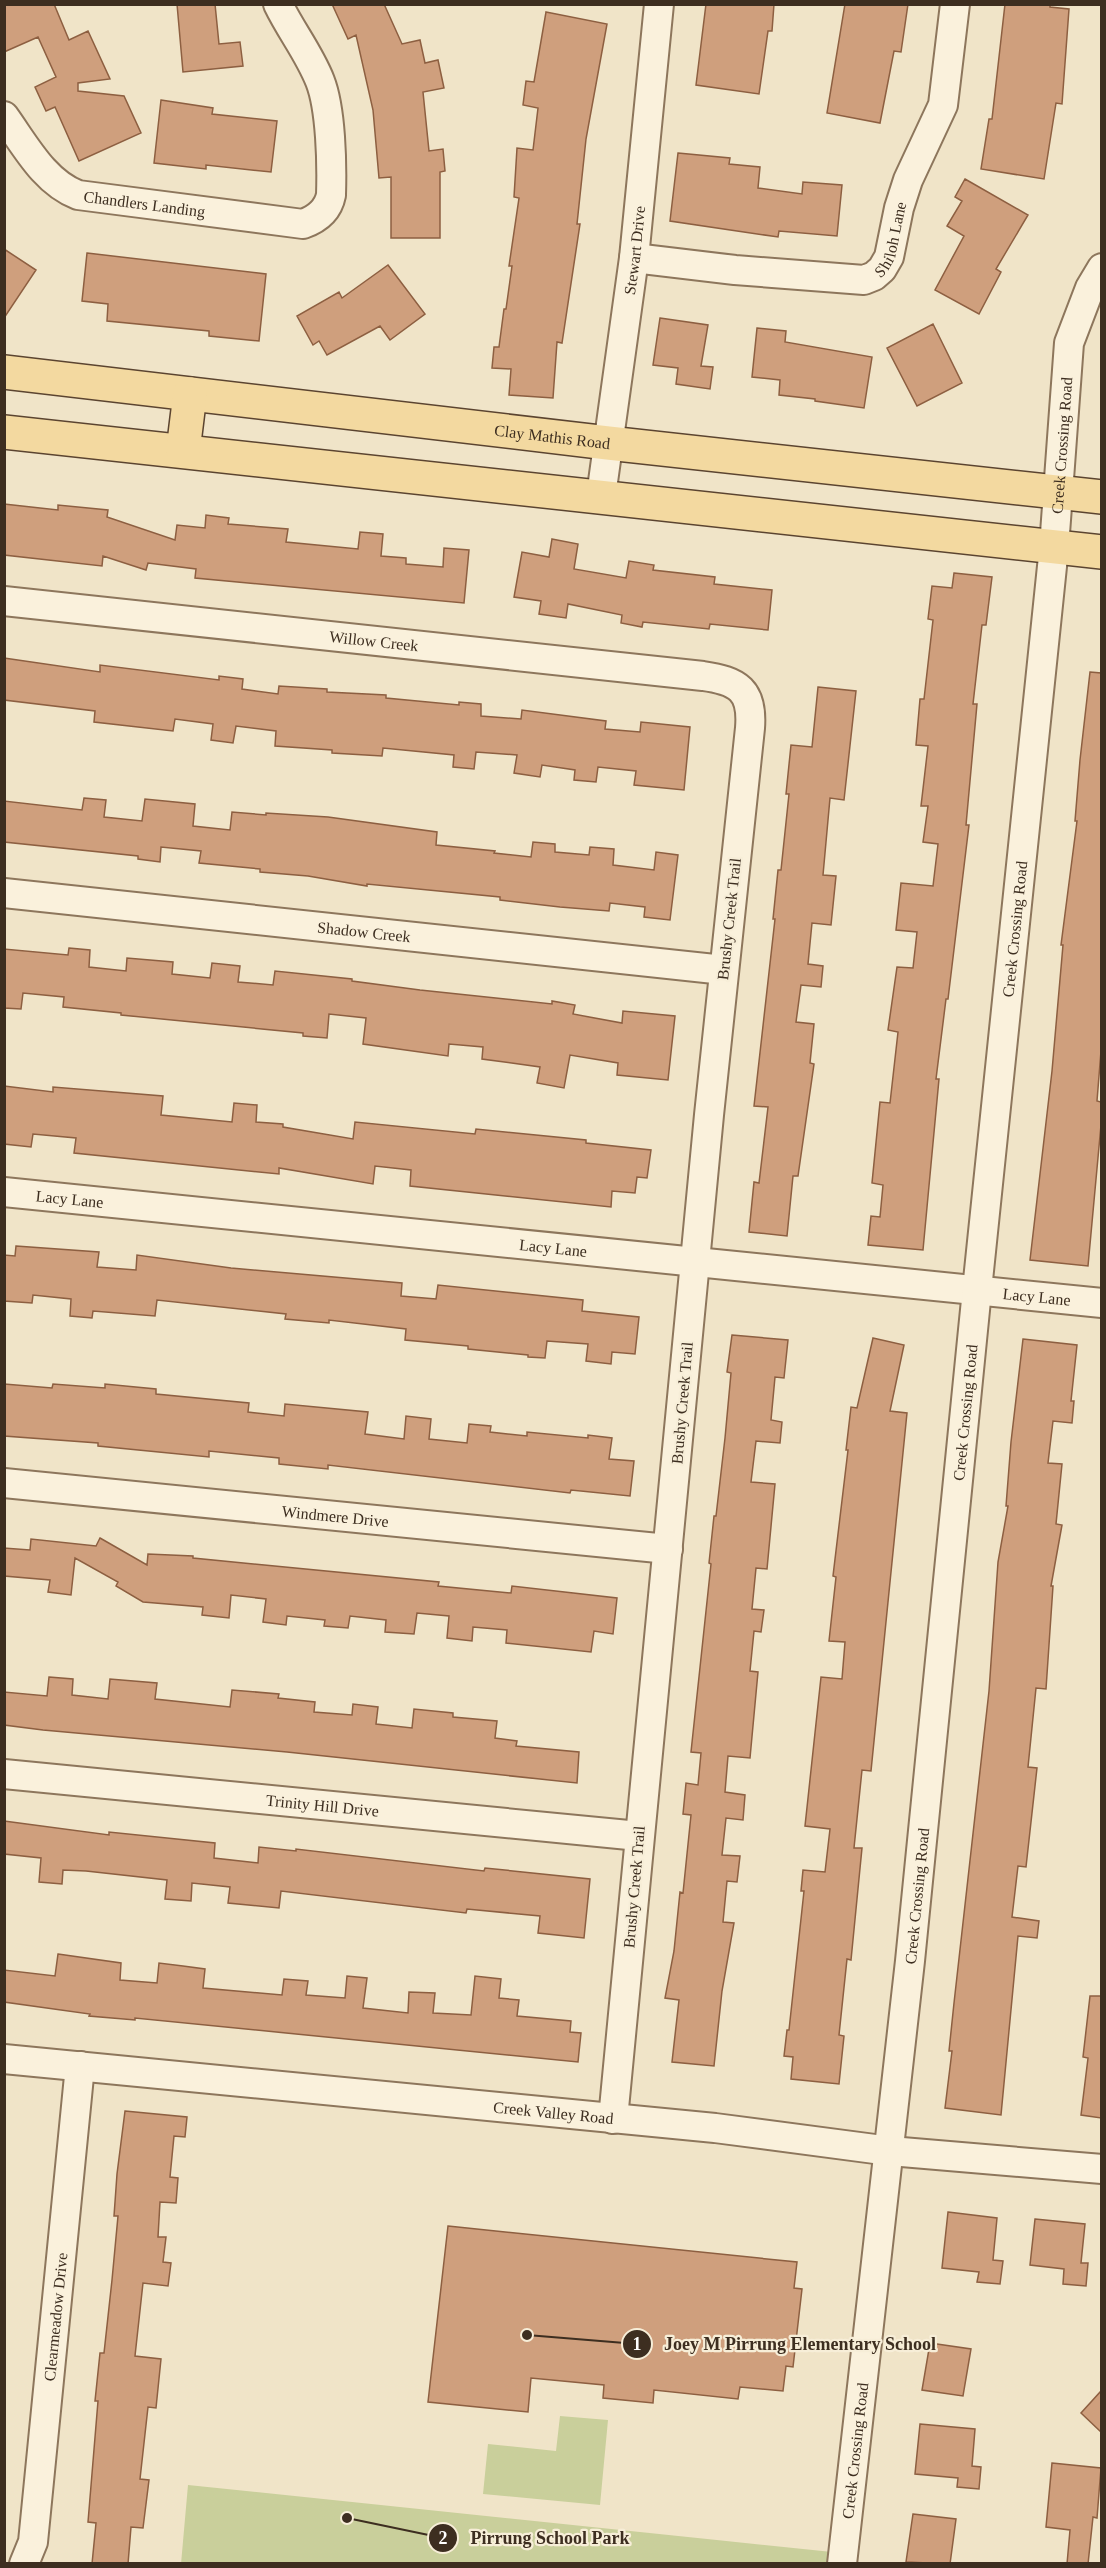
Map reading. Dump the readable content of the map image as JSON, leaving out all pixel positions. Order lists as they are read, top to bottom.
{
  "streets": {
    "main road": ["Clay Mathis Road"],
    "street": [
      "Chandlers Landing",
      "Shiloh Lane",
      "Stewart Drive",
      "Creek Crossing Road",
      "Willow Creek",
      "Brushy Creek Trail",
      "Shadow Creek",
      "Lacy Lane",
      "Windmere Drive",
      "Trinity Hill Drive",
      "Creek Valley Road",
      "Clearmeadow Drive"
    ]
  },
  "crossings": [
    ["Shiloh Lane", "Stewart Drive"],
    ["Stewart Drive", "Clay Mathis Road"],
    ["Clay Mathis Road", "Creek Crossing Road"],
    ["Creek Crossing Road", "Lacy Lane"],
    ["Creek Crossing Road", "Creek Valley Road"],
    ["Willow Creek", "Brushy Creek Trail"],
    ["Brushy Creek Trail", "Shadow Creek"],
    ["Brushy Creek Trail", "Lacy Lane"],
    ["Brushy Creek Trail", "Windmere Drive"],
    ["Brushy Creek Trail", "Trinity Hill Drive"],
    ["Brushy Creek Trail", "Creek Valley Road"],
    ["Creek Valley Road", "Clearmeadow Drive"]
  ],
  "places": ["Joey M Pirrung Elementary School", "Pirrung School Park"]
}
